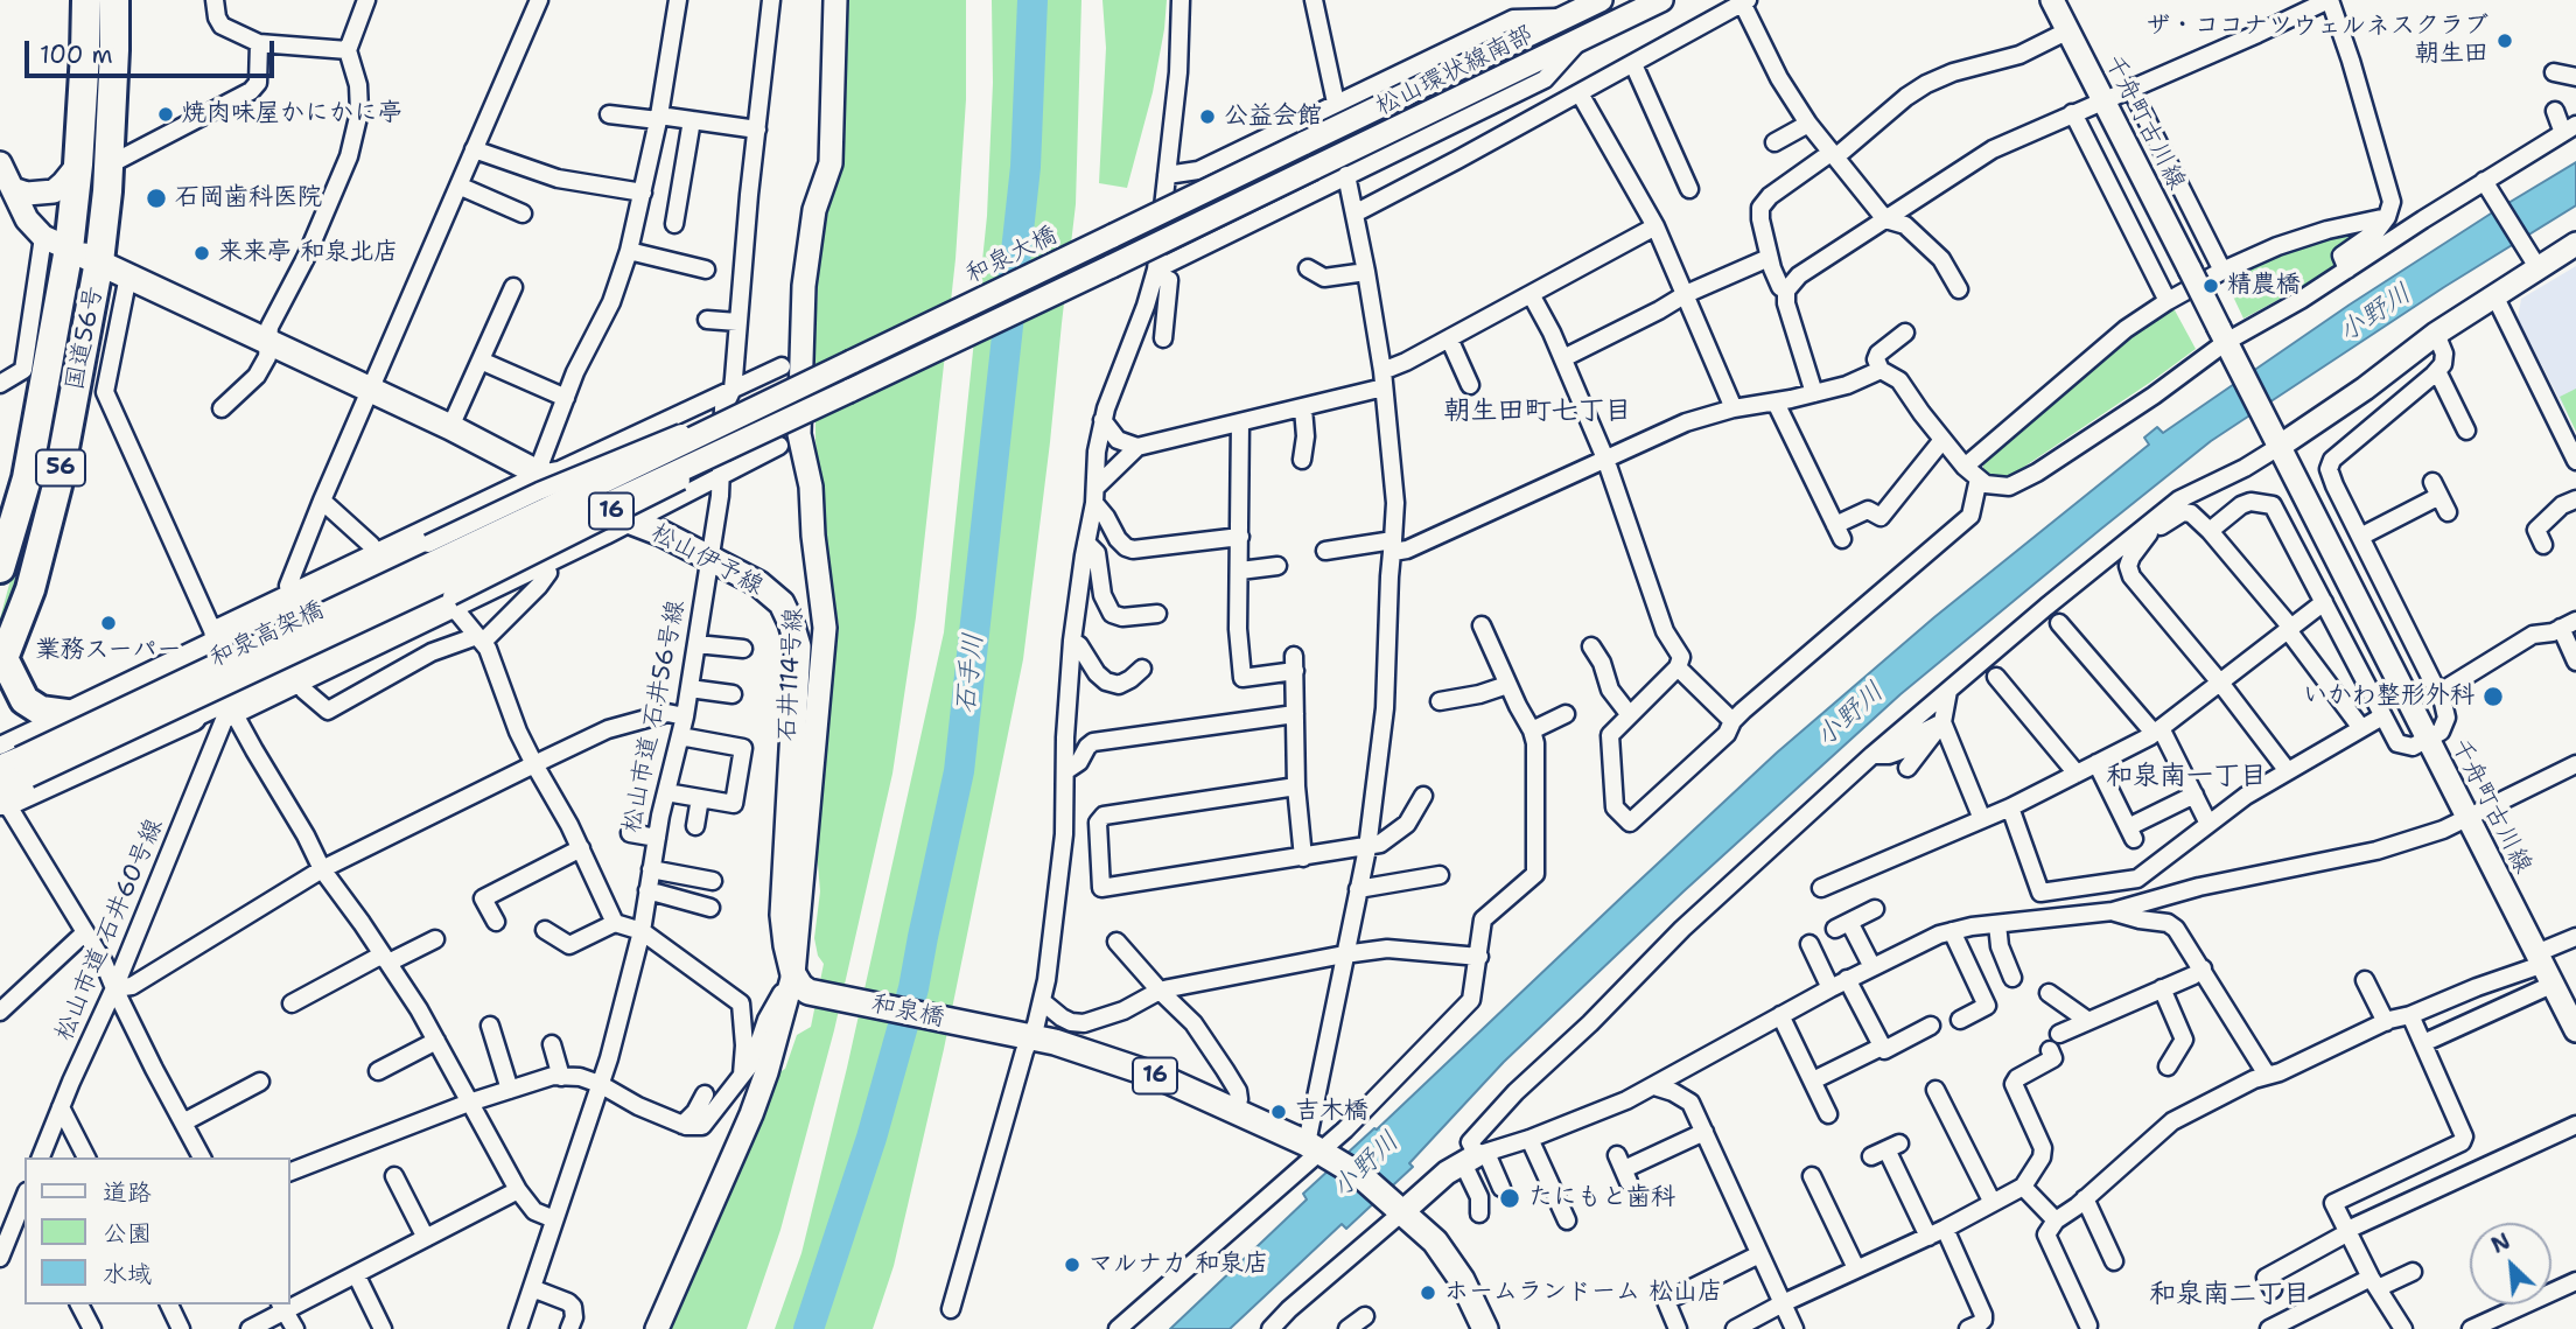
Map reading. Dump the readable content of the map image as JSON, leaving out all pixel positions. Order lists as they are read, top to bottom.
{
  "streets": {
    "highway": ["国道56号", "56"],
    "main road": ["16", "松山伊予線", "和泉橋"],
    "street": [
      "松山環状線南部",
      "千舟町古川線",
      "和泉大橋",
      "和泉高架橋",
      "石井114号線",
      "松山市道 石井56号線",
      "松山市道 石井60号線"
    ]
  },
  "crossings": [
    ["松山環状線南部", "和泉大橋"],
    ["和泉大橋", "和泉高架橋"],
    ["国道56号", "松山伊予線"],
    ["16", "和泉橋"],
    ["松山伊予線", "石井114号線"],
    ["松山伊予線", "松山市道 石井56号線"],
    ["松山伊予線", "和泉橋"],
    ["石井114号線", "和泉橋"]
  ],
  "districts": ["朝生田町七丁目", "和泉南一丁目", "和泉南二丁目"],
  "water": ["小野川", "石手川"],
  "places": [
    "ザ・ココナツウェルネスクラブ 朝生田",
    "焼肉味屋かにかに亭",
    "公益会館",
    "石岡歯科医院",
    "来来亭 和泉北店",
    "精農橋",
    "業務スーパー",
    "いかわ整形外科",
    "吉木橋",
    "たにもと歯科",
    "マルナカ 和泉店",
    "ホームランドーム 松山店"
  ],
  "legend": ["道路", "公園", "水域"],
  "scale_bar": "100 m",
  "north": "top left"
}
